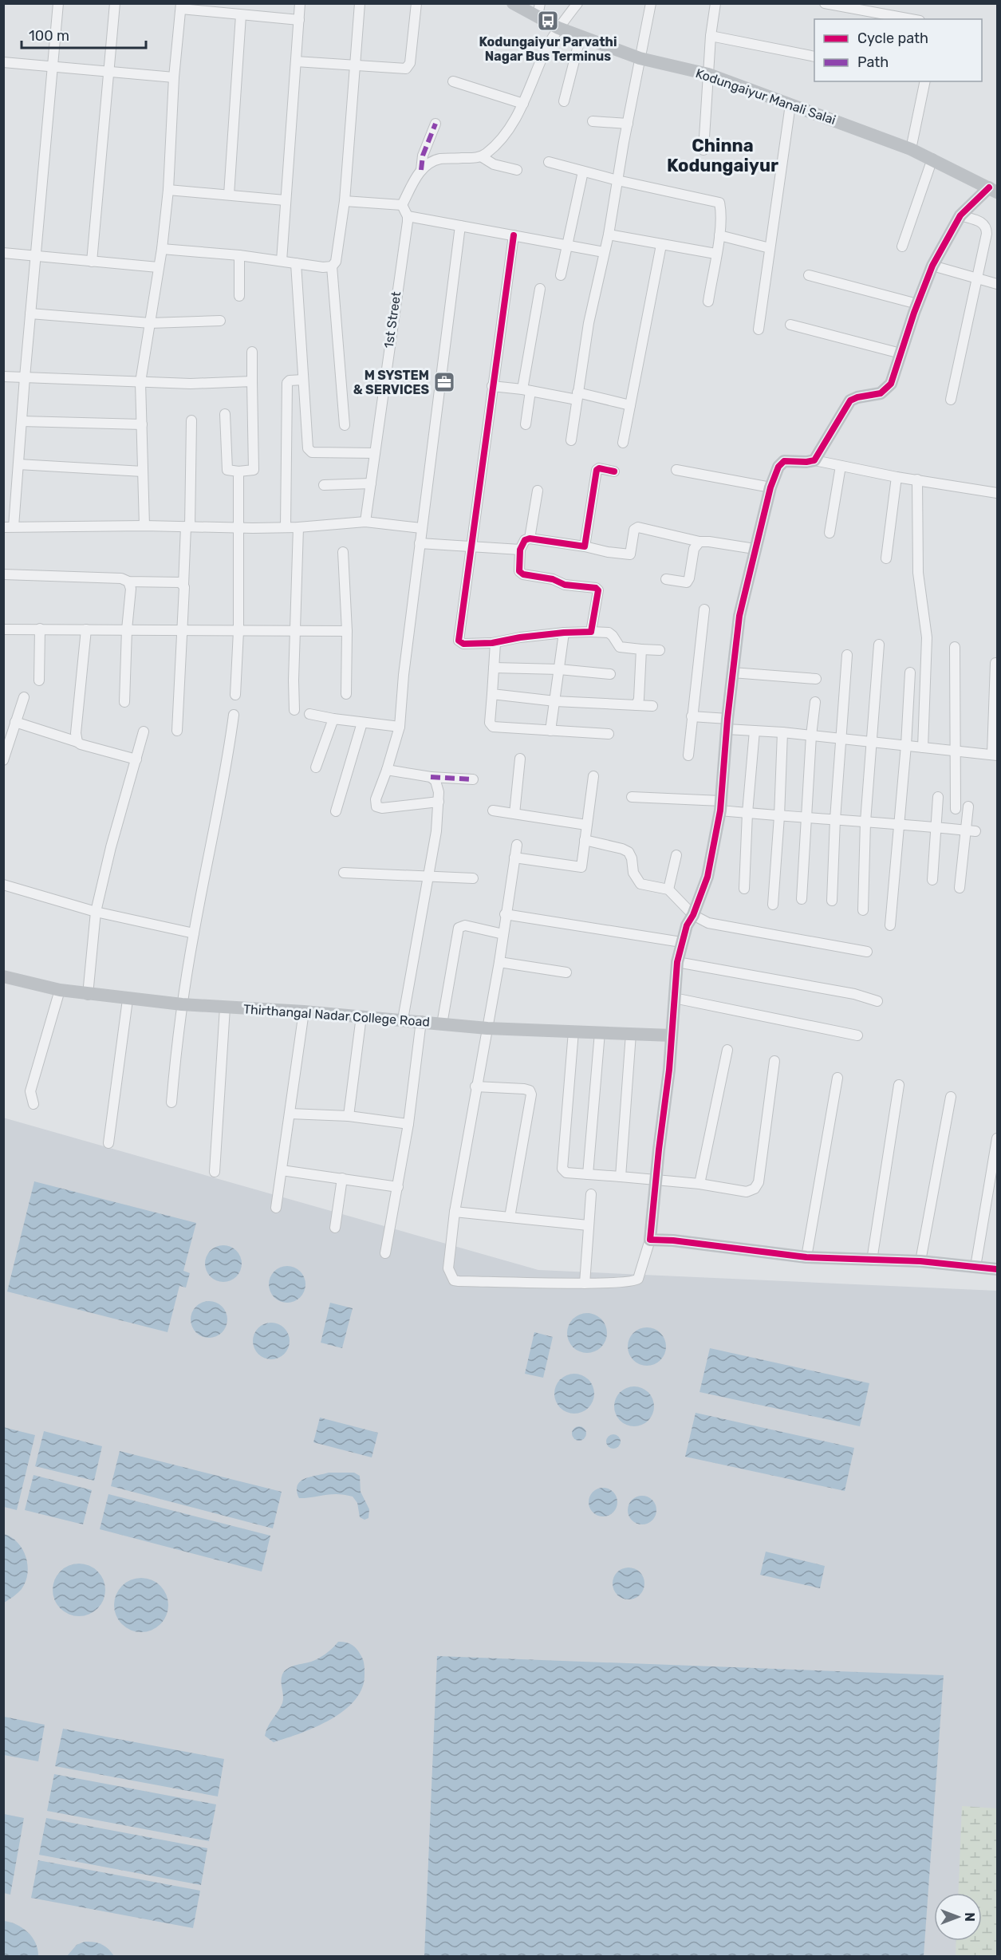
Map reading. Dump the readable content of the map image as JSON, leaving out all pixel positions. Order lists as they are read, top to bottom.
{
  "streets": {
    "street": ["Kodungaiyur Manali Salai", "1st Street", "Thirthangal Nadar College Road"]
  },
  "districts": ["Chinna Kodungaiyur"],
  "places": {
    "bus stop": ["Kodungaiyur Parvathi Nagar Bus Terminus"],
    "office": ["M SYSTEM & SERVICES"]
  },
  "legend": ["Cycle path", "Path"],
  "scale_bar": "100 m",
  "north": "right"
}
